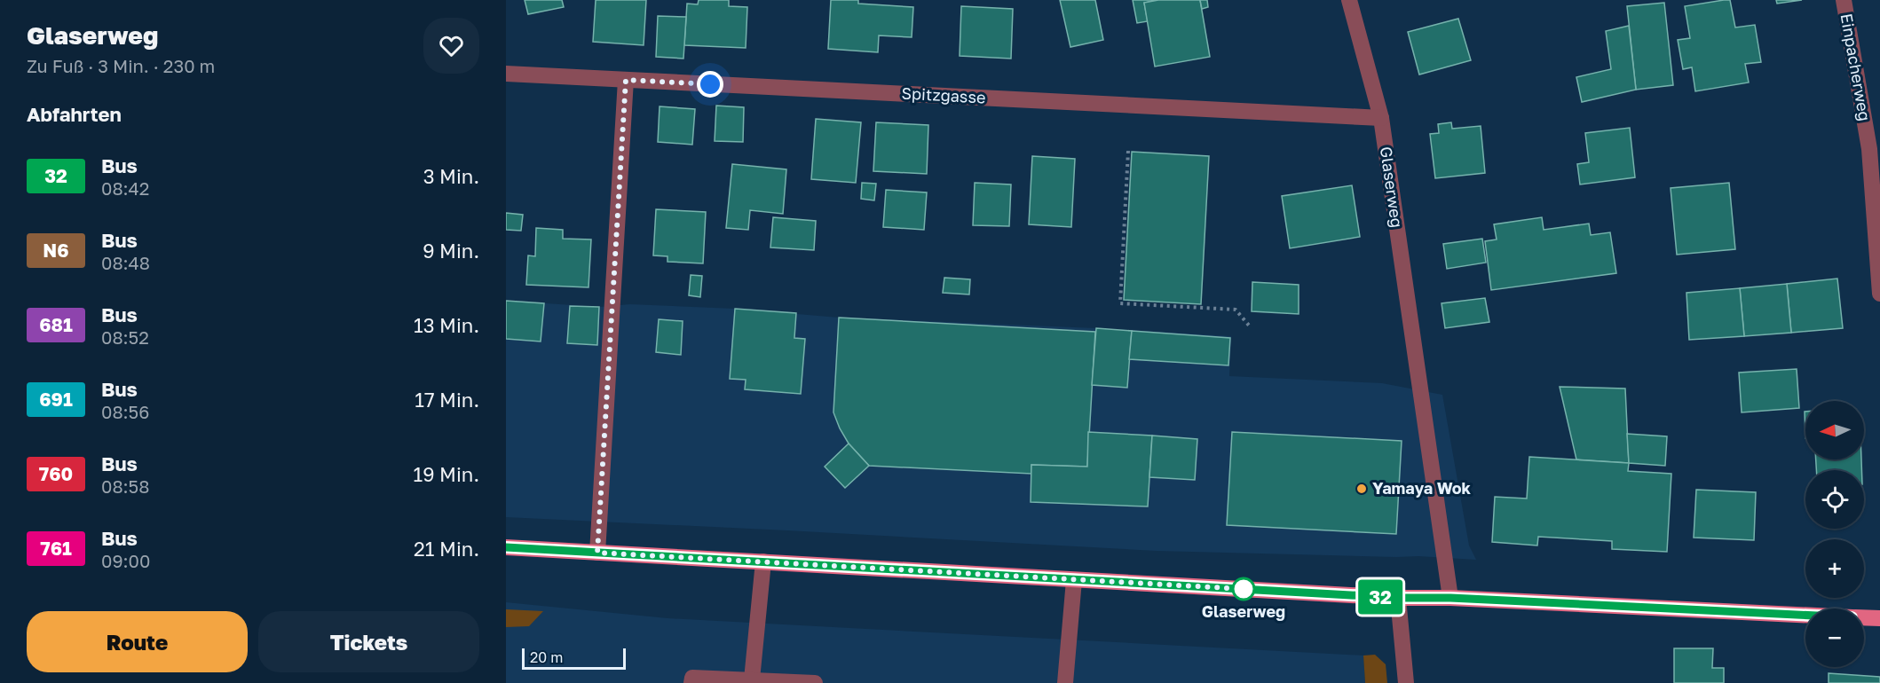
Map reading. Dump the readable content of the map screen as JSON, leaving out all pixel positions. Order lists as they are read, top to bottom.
{
  "streets": {
    "street": ["Einpacherweg", "Spitzgasse", "Glaserweg"]
  },
  "crossings": [
    ["Spitzgasse", "Glaserweg"]
  ],
  "places": ["Yamaya Wok", "Glaserweg"],
  "lines": ["bus line 32"],
  "scale_bar": "20 m",
  "north": "left",
  "page": {
    "heading": [
      ["Glaserweg", "Zu Fuß · 3 Min. · 230 m"],
      "Abfahrten"
    ],
    "on_map": "32",
    "list": [
      {
        "mark": "32",
        "name": "Bus",
        "note": "08:42",
        "value": "3 Min."
      },
      {
        "mark": "N6",
        "name": "Bus",
        "note": "08:48",
        "value": "9 Min."
      },
      {
        "mark": "681",
        "name": "Bus",
        "note": "08:52",
        "value": "13 Min."
      },
      {
        "mark": "691",
        "name": "Bus",
        "note": "08:56",
        "value": "17 Min."
      },
      {
        "mark": "760",
        "name": "Bus",
        "note": "08:58",
        "value": "19 Min."
      },
      {
        "mark": "761",
        "name": "Bus",
        "note": "09:00",
        "value": "21 Min."
      }
    ],
    "map_buttons": ["+", "−"],
    "buttons": ["Route", "Tickets"],
    "scale": "20 m"
  }
}
